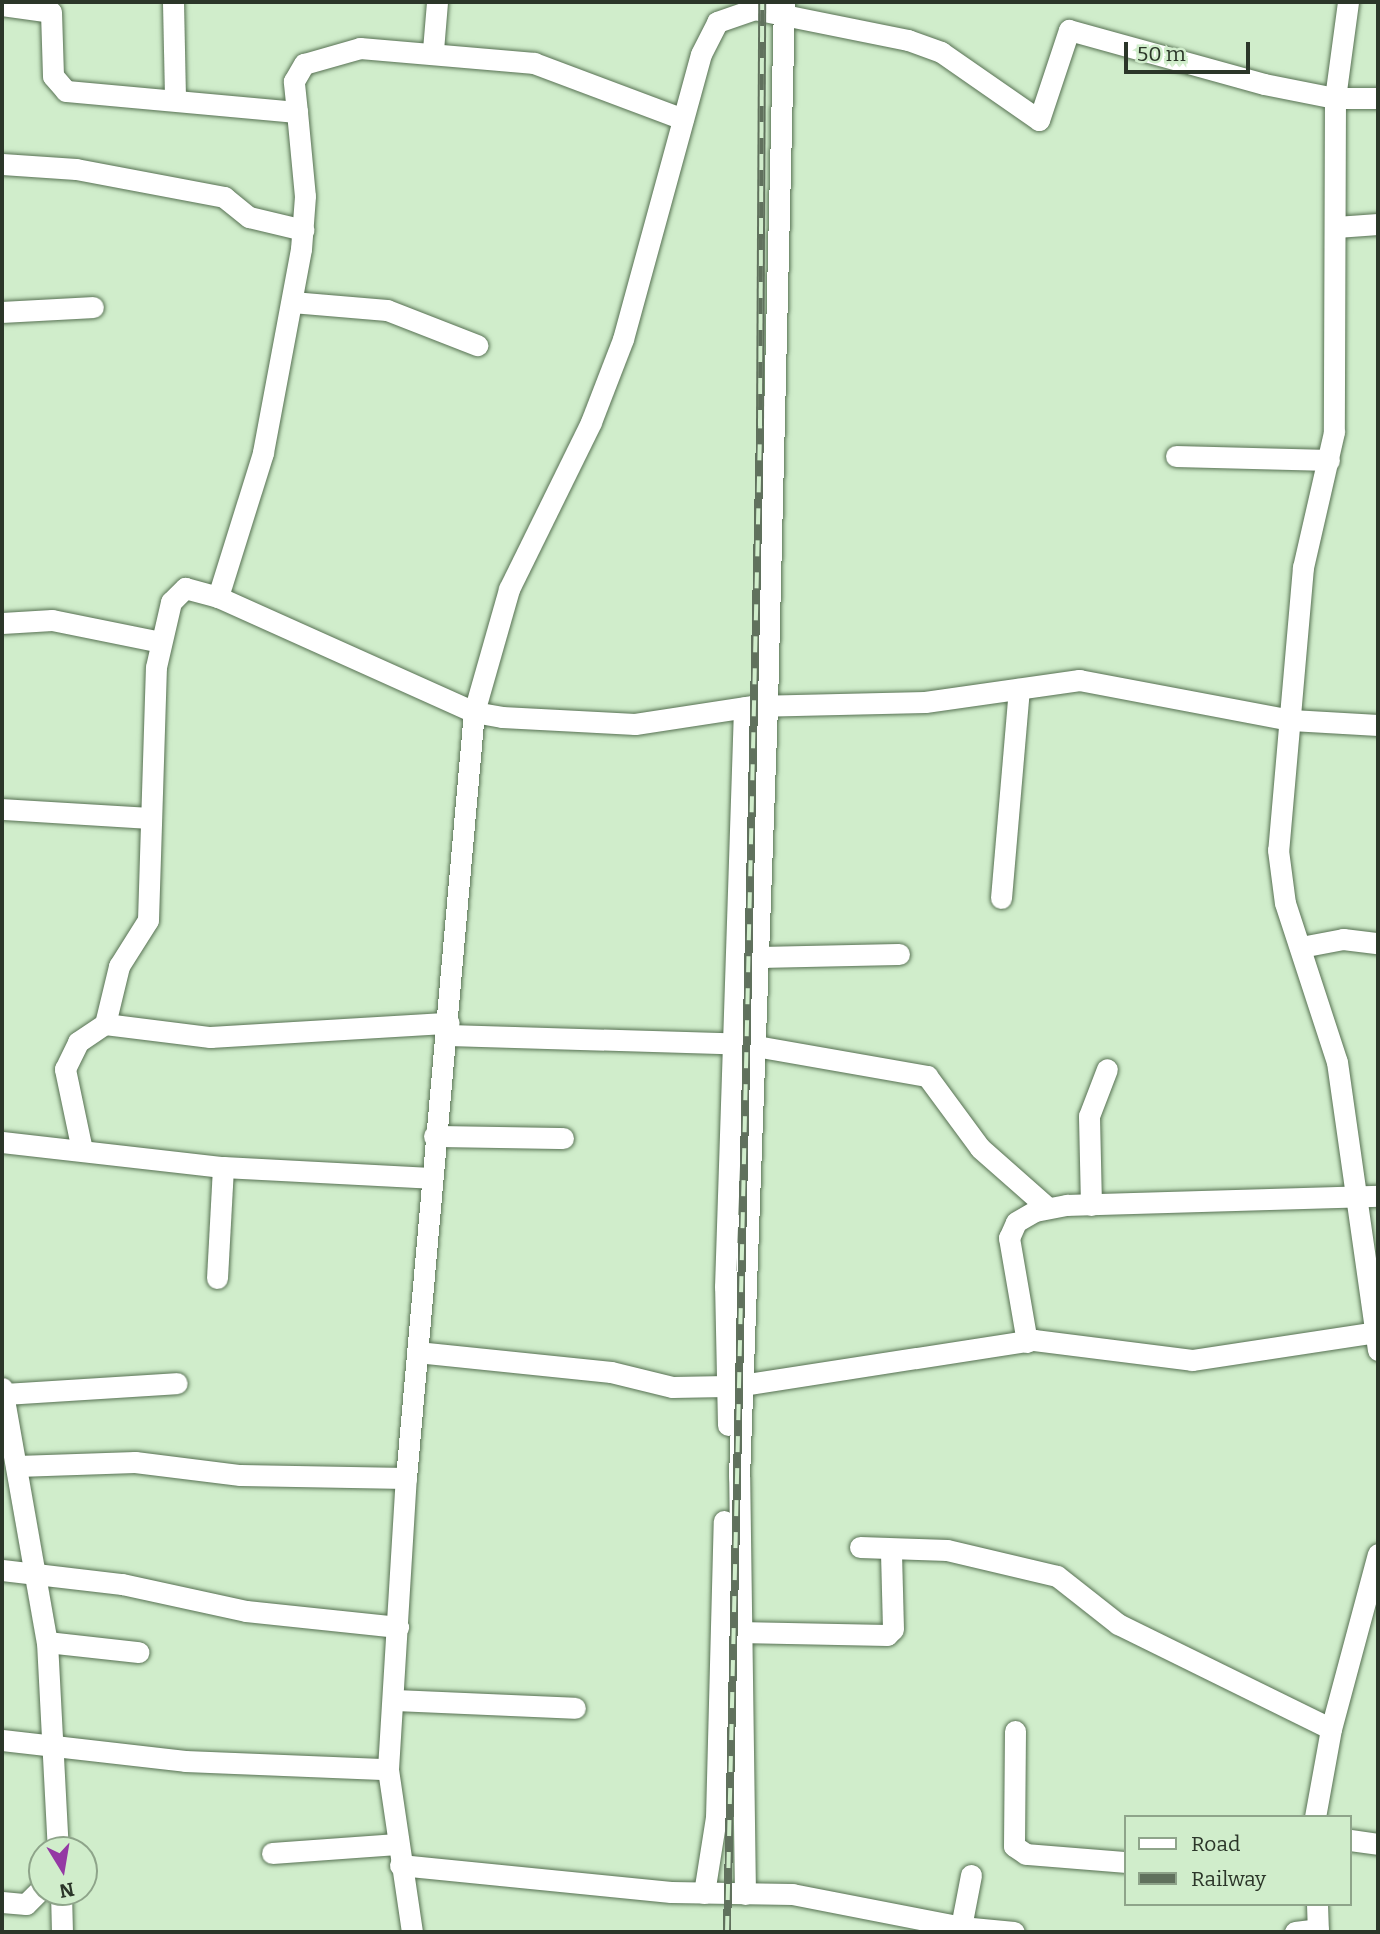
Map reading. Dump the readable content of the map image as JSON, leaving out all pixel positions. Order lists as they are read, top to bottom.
{
  "legend": ["Road", "Railway"],
  "scale_bar": "50 m",
  "north": "bottom"
}
